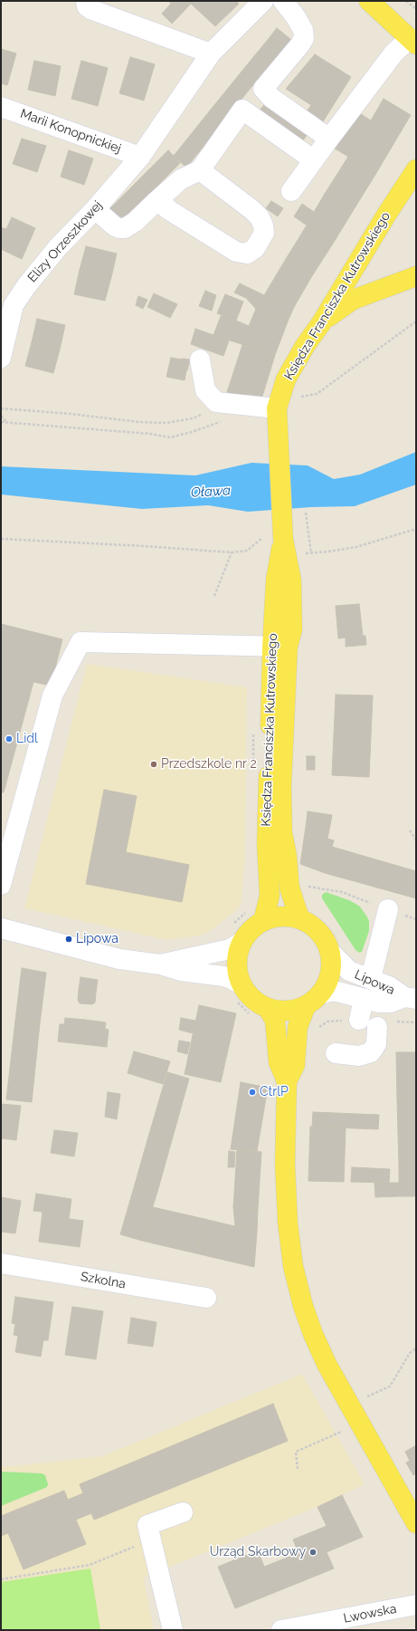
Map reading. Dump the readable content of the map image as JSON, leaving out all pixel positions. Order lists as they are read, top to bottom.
{
  "streets": {
    "main road": ["Księdza Franciszka Kutrowskiego"],
    "street": [
      "Marii Konopnickiej",
      "Elizy Orzeszkowej",
      "Lipowa",
      "Szkolna",
      "Lwowska"
    ]
  },
  "crossings": [
    ["Marii Konopnickiej", "Elizy Orzeszkowej"],
    ["Księdza Franciszka Kutrowskiego", "Lipowa"]
  ],
  "water": ["Oława"],
  "places": [
    "Lidl",
    "Przedszkole nr 2",
    "Lipowa",
    "CtrlP",
    "Urząd Skarbowy"
  ]
}
